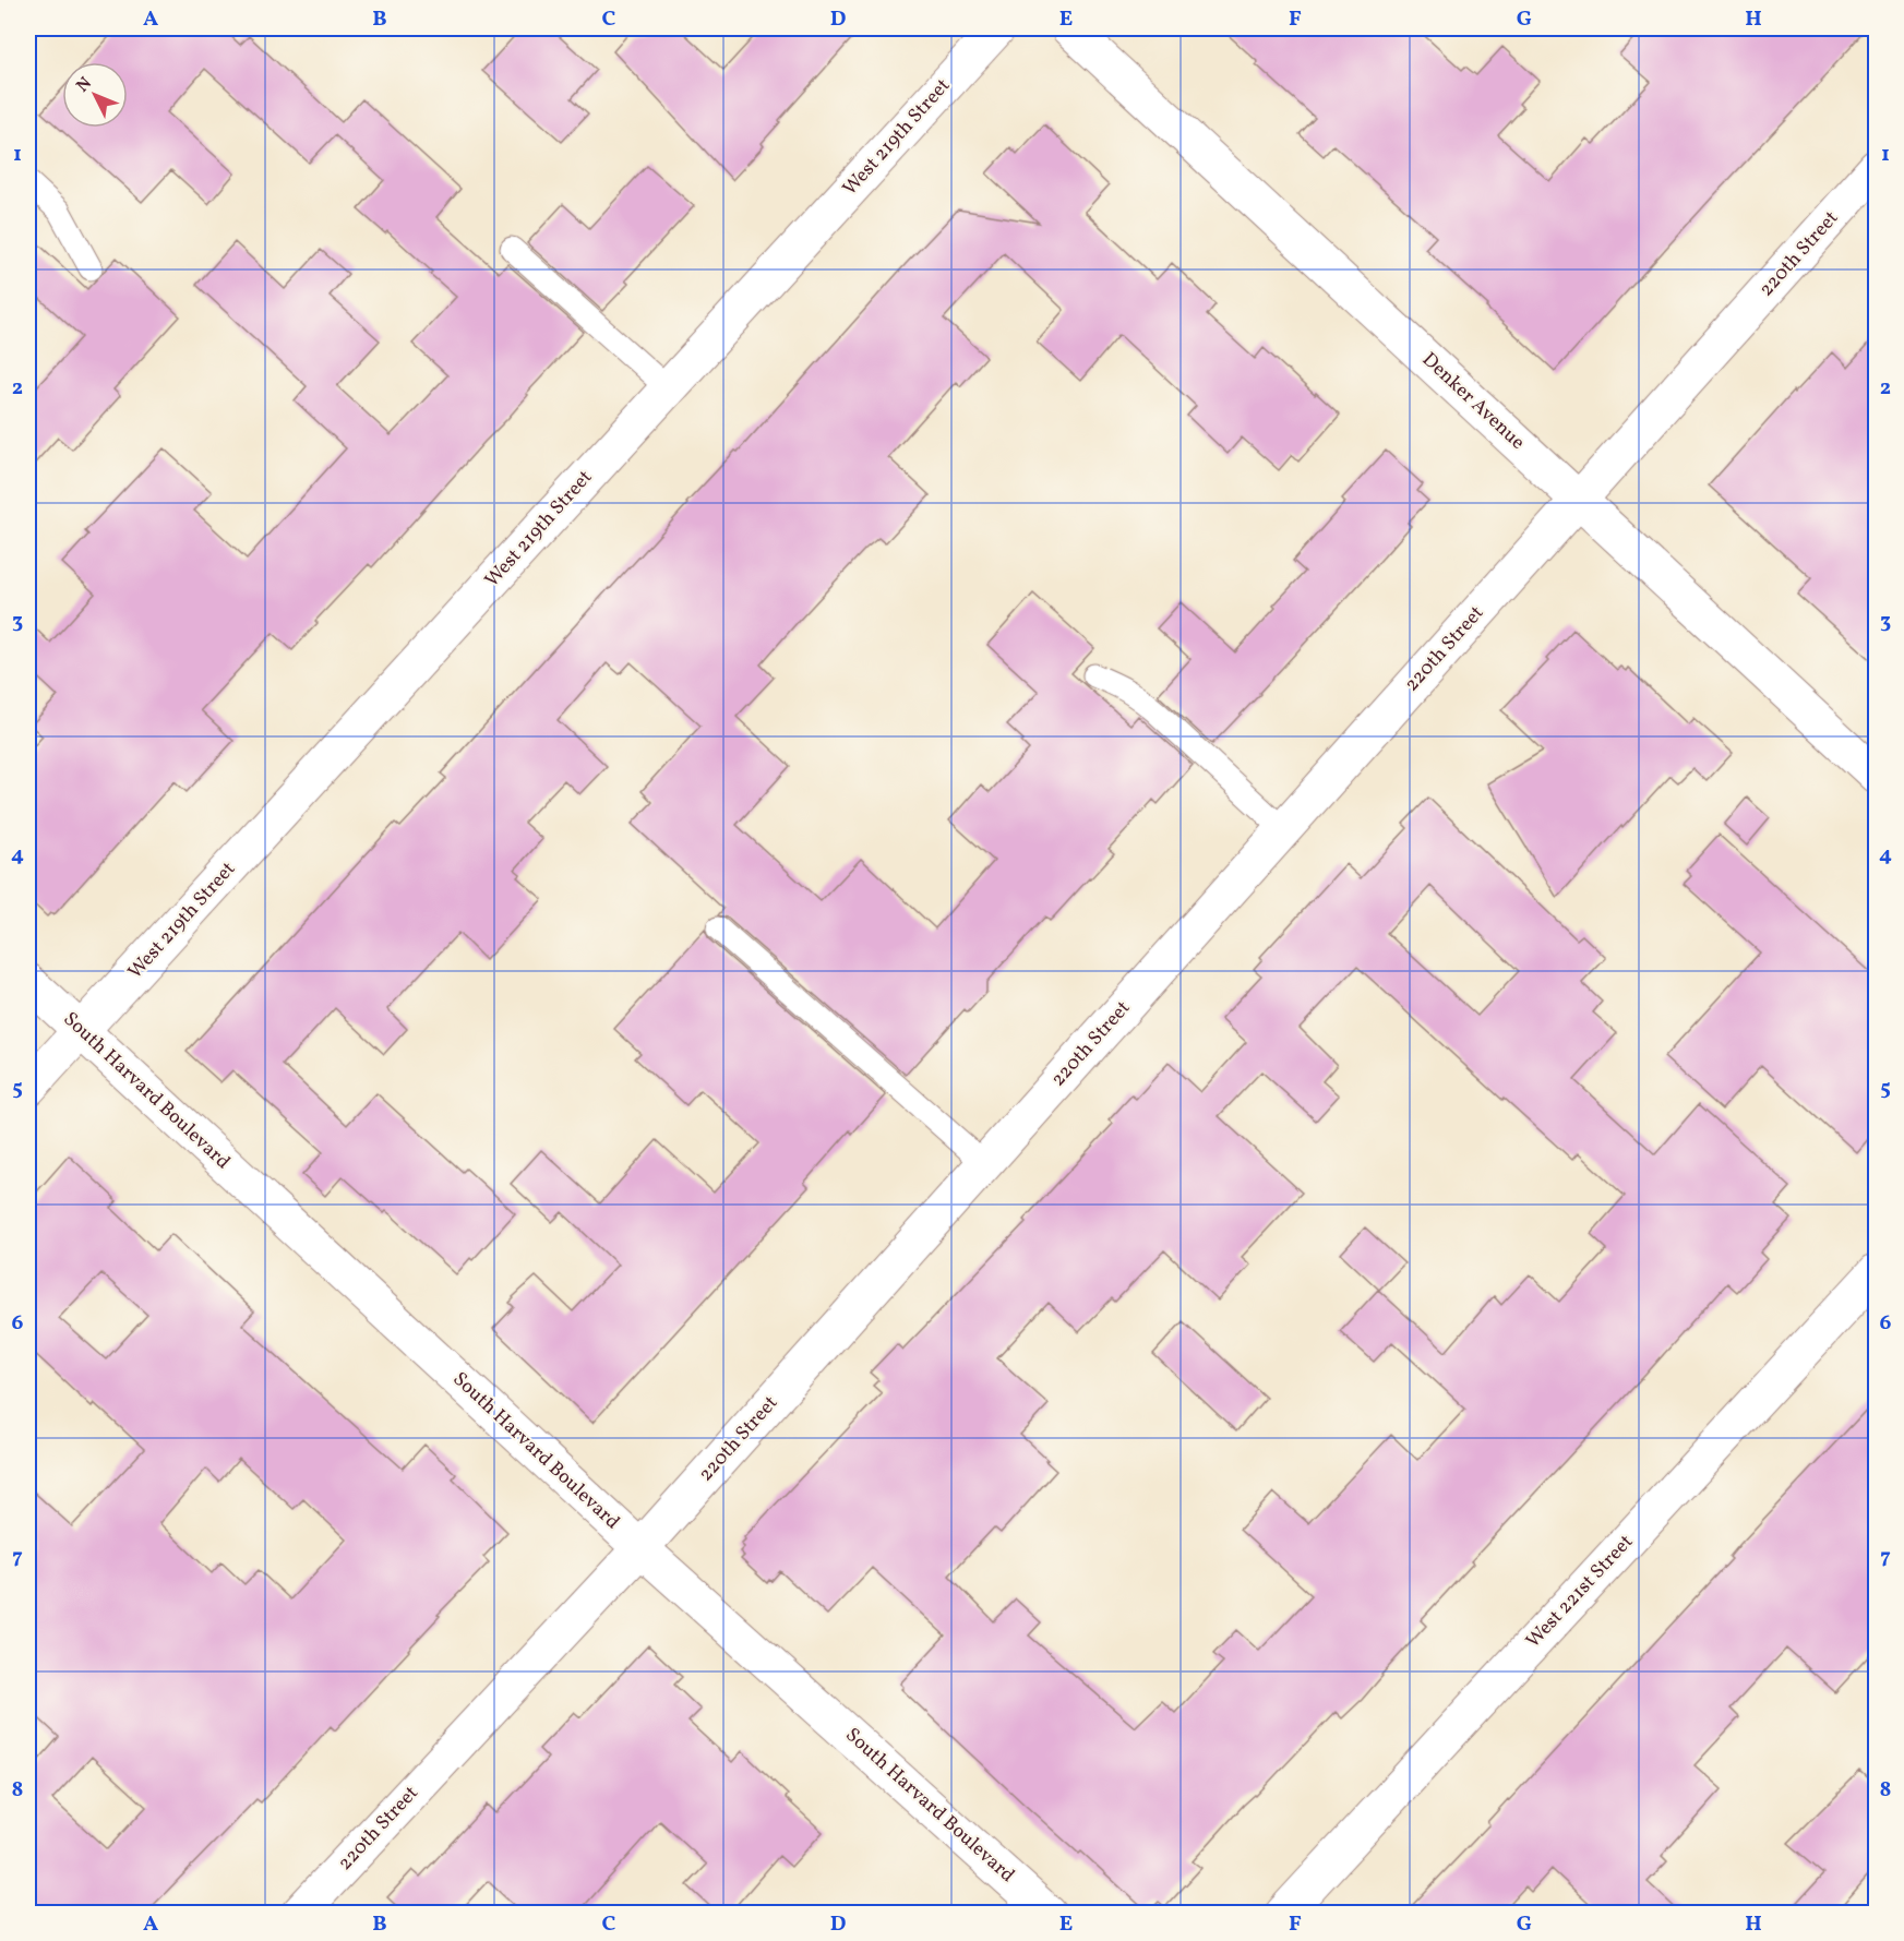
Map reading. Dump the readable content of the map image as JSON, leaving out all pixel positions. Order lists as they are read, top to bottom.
{
  "streets": {
    "street": [
      "West 219th Street",
      "220th Street",
      "Denker Avenue",
      "South Harvard Boulevard",
      "West 221st Street"
    ]
  },
  "crossings": [
    ["West 219th Street", "South Harvard Boulevard"],
    ["220th Street", "Denker Avenue"],
    ["220th Street", "South Harvard Boulevard"]
  ],
  "north": "top left",
  "grid": {
    "columns": [
      "A",
      "B",
      "C",
      "D",
      "E",
      "F",
      "G",
      "H"
    ],
    "rows": [
      "1",
      "2",
      "3",
      "4",
      "5",
      "6",
      "7",
      "8"
    ]
  }
}
